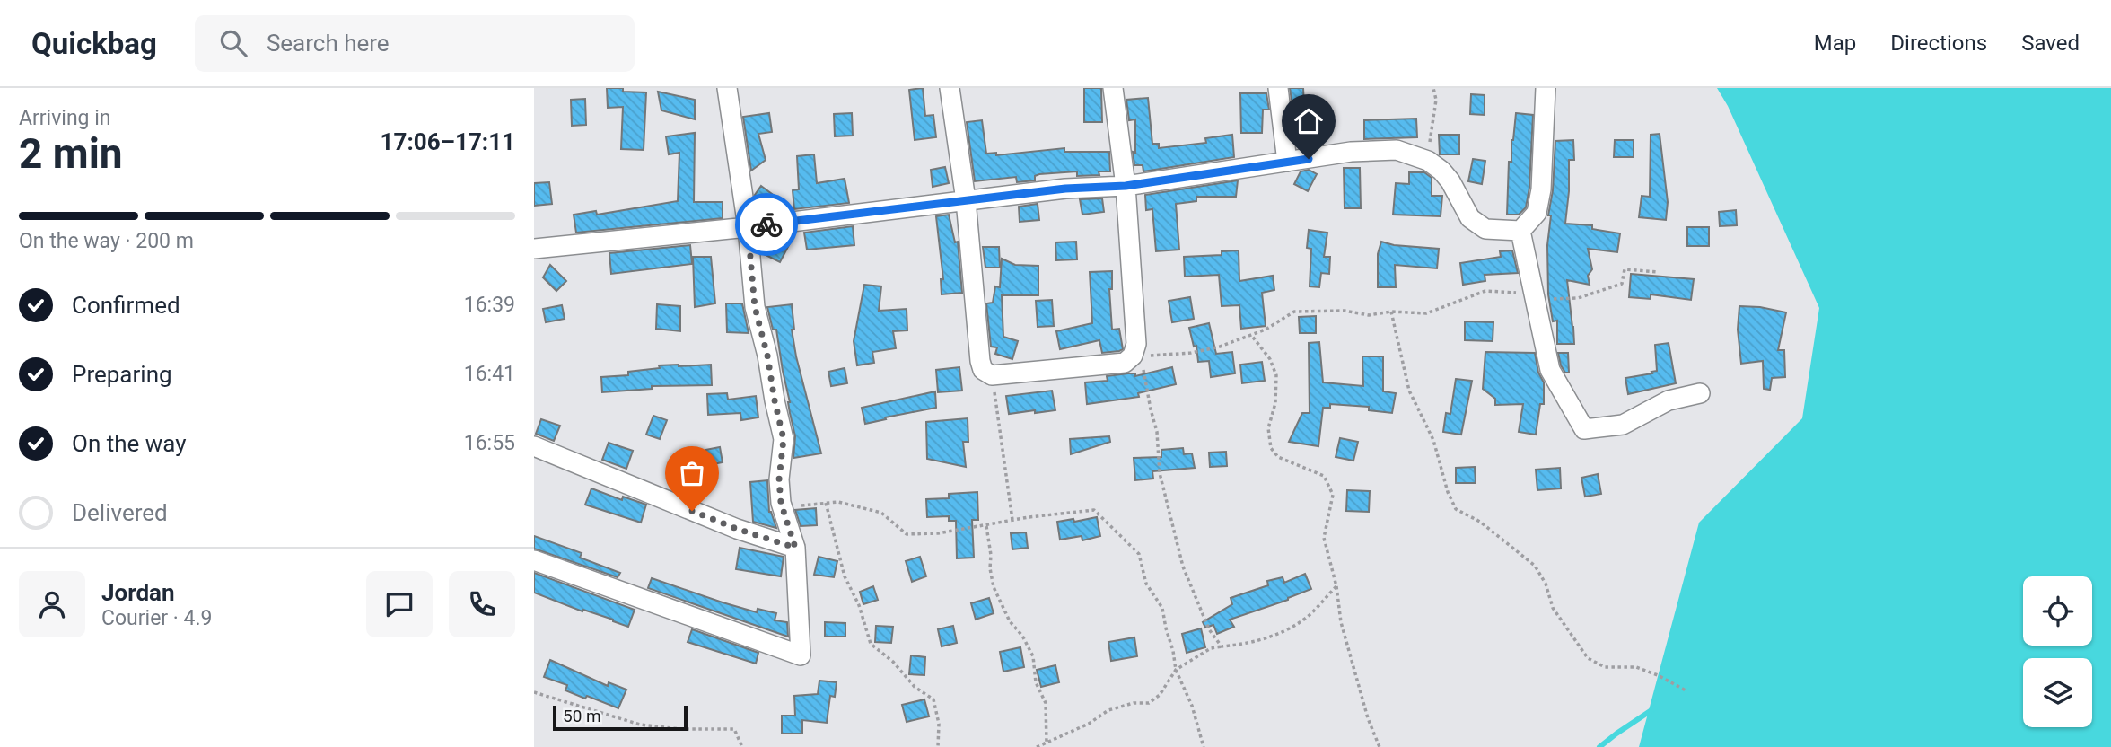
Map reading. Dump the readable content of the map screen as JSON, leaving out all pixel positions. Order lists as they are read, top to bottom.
{
  "scale_bar": "50 m",
  "page": {
    "header": "Quickbag",
    "search": "Search here",
    "nav": ["Map", "Directions", "Saved"],
    "heading": ["2 min", "Arriving in", "17:06–17:11"],
    "panel": ["Jordan", "Courier · 4.9"],
    "bar": "On the way · 200 m",
    "list": [
      ["Confirmed", "16:39"],
      ["Preparing", "16:41"],
      ["On the way", "16:55"],
      "Delivered"
    ],
    "scale": "50 m"
  }
}
